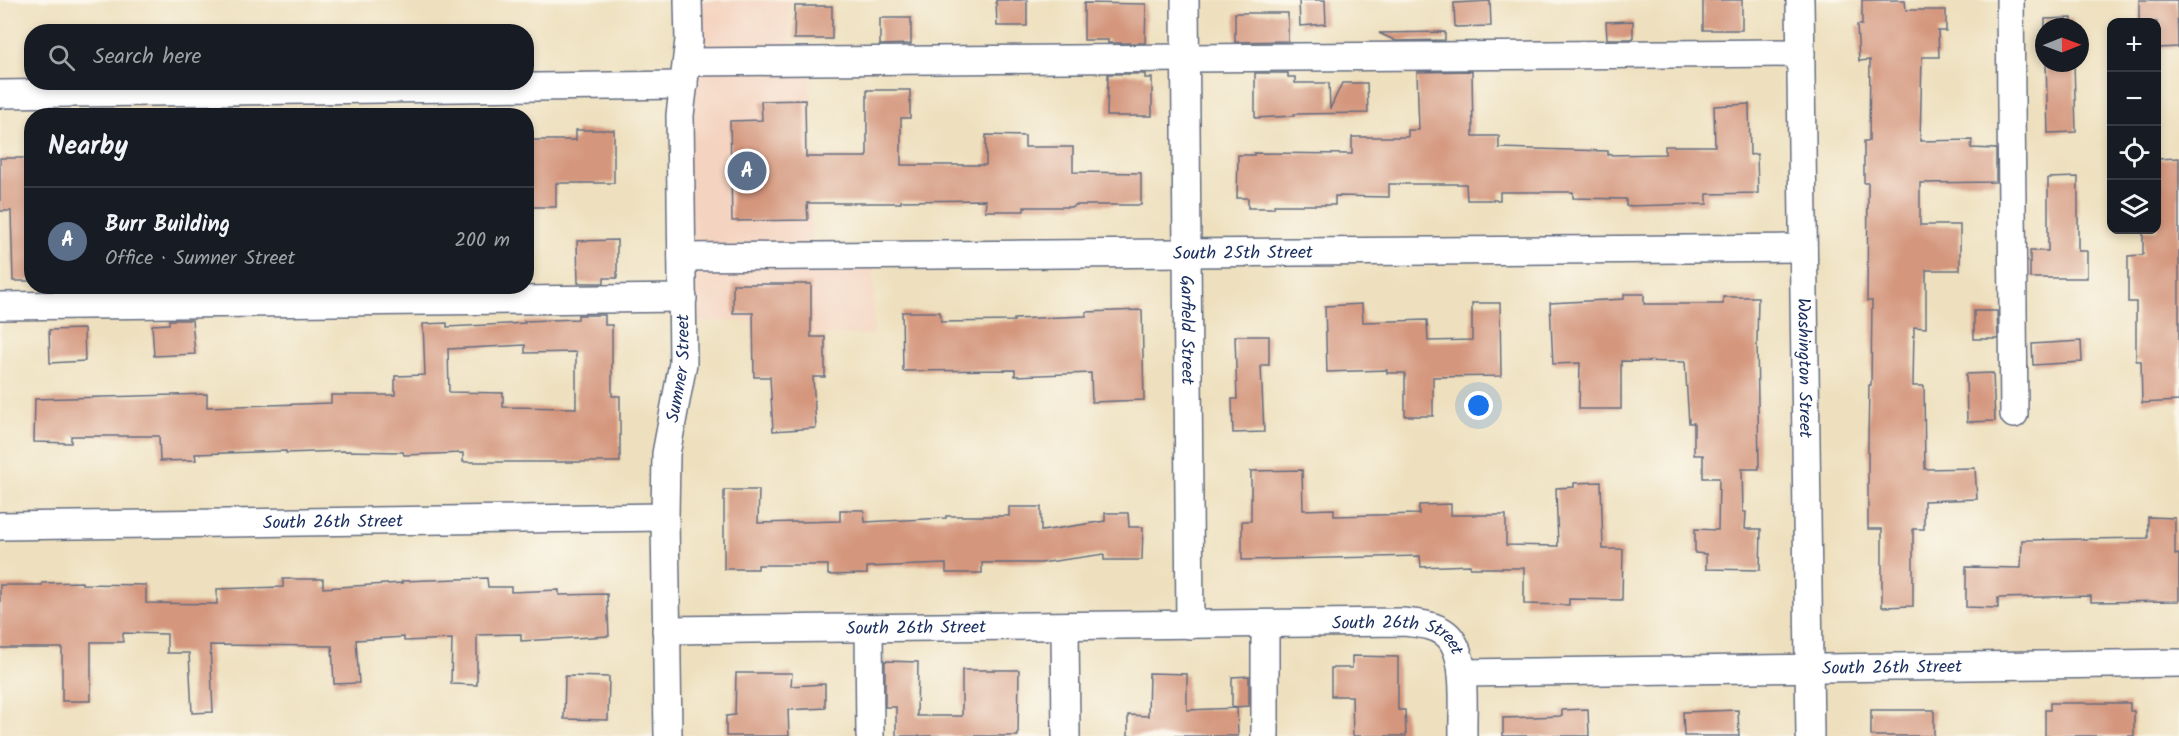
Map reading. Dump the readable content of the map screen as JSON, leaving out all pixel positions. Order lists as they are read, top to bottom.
{
  "streets": {
    "street": [
      "South 25th Street",
      "Garfield Street",
      "Sumner Street",
      "Washington Street",
      "South 26th Street"
    ]
  },
  "crossings": [
    ["South 25th Street", "Garfield Street"],
    ["South 25th Street", "Sumner Street"],
    ["South 25th Street", "Washington Street"],
    ["Garfield Street", "South 26th Street"],
    ["Sumner Street", "South 26th Street"],
    ["Washington Street", "South 26th Street"]
  ],
  "north": "right",
  "page": {
    "map_buttons": ["+", "−"],
    "search": "Search here",
    "heading": "Nearby",
    "pins": "A",
    "list": [
      {
        "mark": "A",
        "name": "Burr Building",
        "note": "Office · Sumner Street",
        "value": "200 m"
      }
    ]
  }
}
